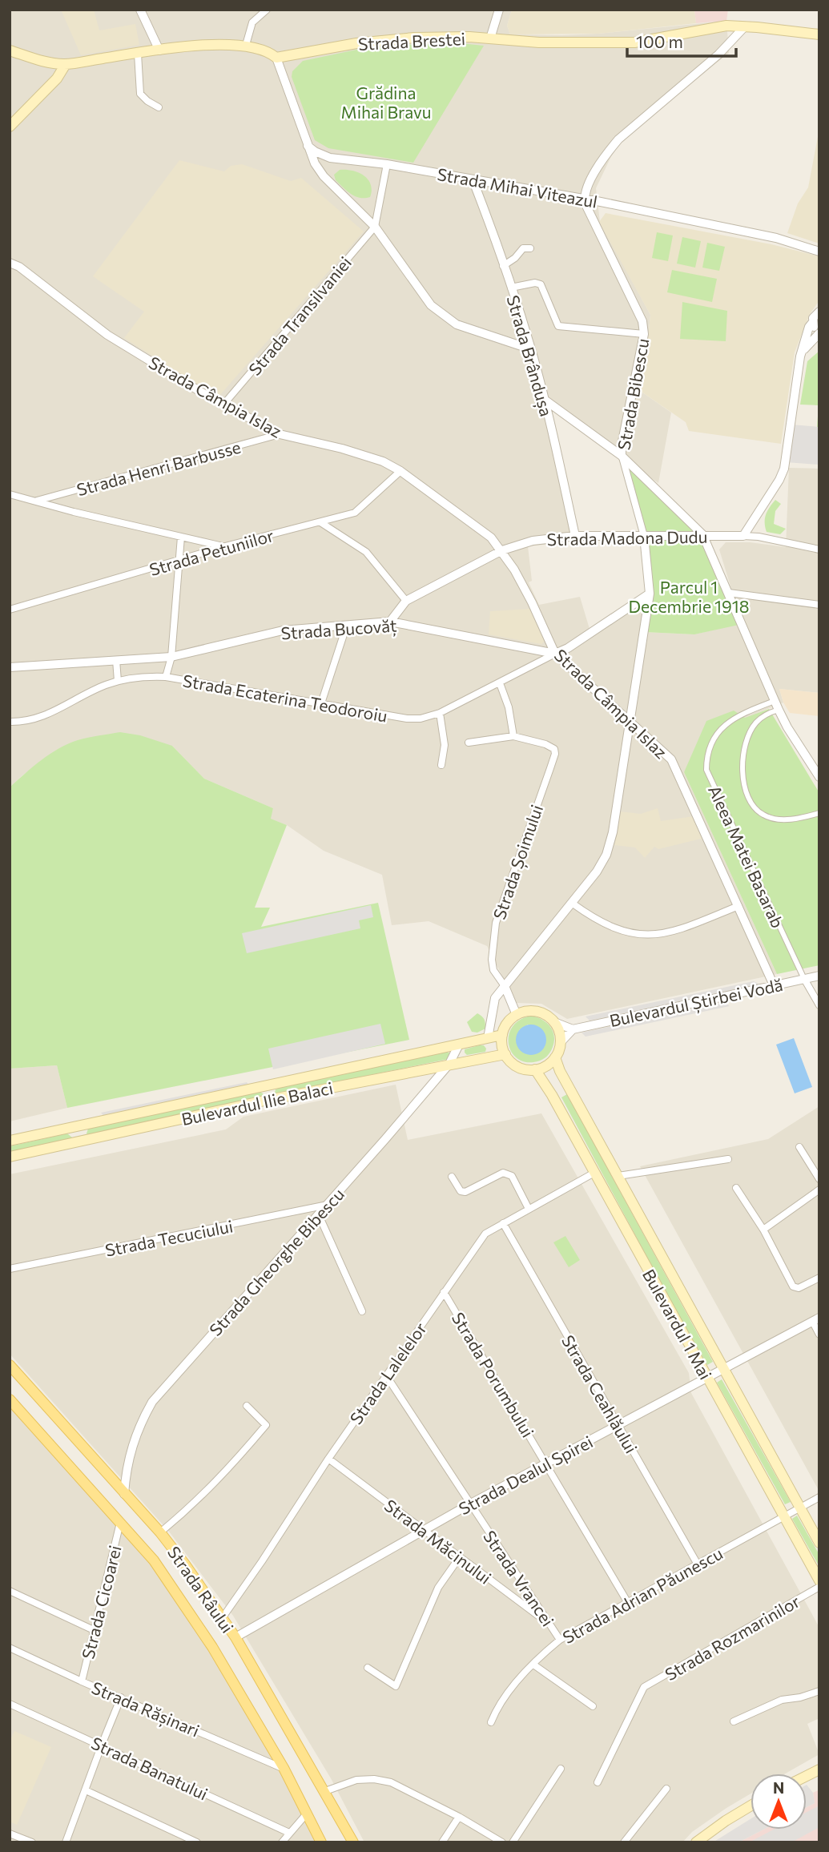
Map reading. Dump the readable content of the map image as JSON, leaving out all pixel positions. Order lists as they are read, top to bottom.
{
  "streets": {
    "main road": [
      "Strada Brestei",
      "Bulevardul Ilie Balaci",
      "Bulevardul 1 Mai",
      "Strada Râului"
    ],
    "street": [
      "Strada Mihai Viteazul",
      "Strada Transilvaniei",
      "Strada Brândușa",
      "Strada Bibescu",
      "Strada Câmpia Islaz",
      "Strada Henri Barbusse",
      "Strada Madona Dudu",
      "Strada Petuniilor",
      "Strada Bucovăț",
      "Strada Ecaterina Teodoroiu",
      "Aleea Matei Basarab",
      "Strada Șoimului",
      "Bulevardul Știrbei Vodă",
      "Strada Tecuciului",
      "Strada Gheorghe Bibescu",
      "Strada Lalelelor",
      "Strada Porumbului",
      "Strada Ceahlăului",
      "Strada Dealul Spirei",
      "Strada Măcinului",
      "Strada Vrancei",
      "Strada Adrian Păunescu",
      "Strada Cicoarei",
      "Strada Rozmarinilor",
      "Strada Rășinari",
      "Strada Banatului"
    ]
  },
  "crossings": [
    ["Strada Mihai Viteazul", "Strada Brândușa"],
    ["Strada Mihai Viteazul", "Strada Bibescu"],
    ["Strada Transilvaniei", "Strada Câmpia Islaz"],
    ["Strada Brândușa", "Strada Madona Dudu"],
    ["Strada Bibescu", "Strada Madona Dudu"],
    ["Strada Câmpia Islaz", "Strada Henri Barbusse"],
    ["Strada Câmpia Islaz", "Strada Madona Dudu"],
    ["Strada Câmpia Islaz", "Strada Petuniilor"],
    ["Strada Câmpia Islaz", "Strada Bucovăț"],
    ["Strada Câmpia Islaz", "Strada Ecaterina Teodoroiu"],
    ["Strada Câmpia Islaz", "Bulevardul Știrbei Vodă"],
    ["Strada Madona Dudu", "Strada Bucovăț"],
    ["Strada Bucovăț", "Strada Ecaterina Teodoroiu"],
    ["Aleea Matei Basarab", "Bulevardul Știrbei Vodă"],
    ["Strada Șoimului", "Bulevardul Ilie Balaci"],
    ["Strada Șoimului", "Bulevardul 1 Mai"],
    ["Bulevardul Ilie Balaci", "Strada Gheorghe Bibescu"],
    ["Bulevardul Ilie Balaci", "Bulevardul 1 Mai"],
    ["Strada Tecuciului", "Strada Gheorghe Bibescu"],
    ["Strada Gheorghe Bibescu", "Strada Râului"],
    ["Bulevardul 1 Mai", "Strada Lalelelor"],
    ["Bulevardul 1 Mai", "Strada Dealul Spirei"],
    ["Bulevardul 1 Mai", "Strada Adrian Păunescu"],
    ["Strada Lalelelor", "Strada Porumbului"],
    ["Strada Lalelelor", "Strada Ceahlăului"],
    ["Strada Lalelelor", "Strada Măcinului"],
    ["Strada Lalelelor", "Strada Vrancei"],
    ["Strada Lalelelor", "Strada Râului"],
    ["Strada Porumbului", "Strada Dealul Spirei"],
    ["Strada Porumbului", "Strada Adrian Păunescu"],
    ["Strada Ceahlăului", "Strada Dealul Spirei"],
    ["Strada Ceahlăului", "Strada Adrian Păunescu"],
    ["Strada Dealul Spirei", "Strada Măcinului"],
    ["Strada Dealul Spirei", "Strada Vrancei"],
    ["Strada Dealul Spirei", "Strada Râului"],
    ["Strada Măcinului", "Strada Vrancei"],
    ["Strada Vrancei", "Strada Adrian Păunescu"],
    ["Strada Râului", "Strada Cicoarei"],
    ["Strada Râului", "Strada Rășinari"],
    ["Strada Cicoarei", "Strada Rășinari"]
  ],
  "parks": ["Grădina Mihai Bravu", "Parcul 1 Decembrie 1918"],
  "scale_bar": "100 m",
  "north": "top"
}
